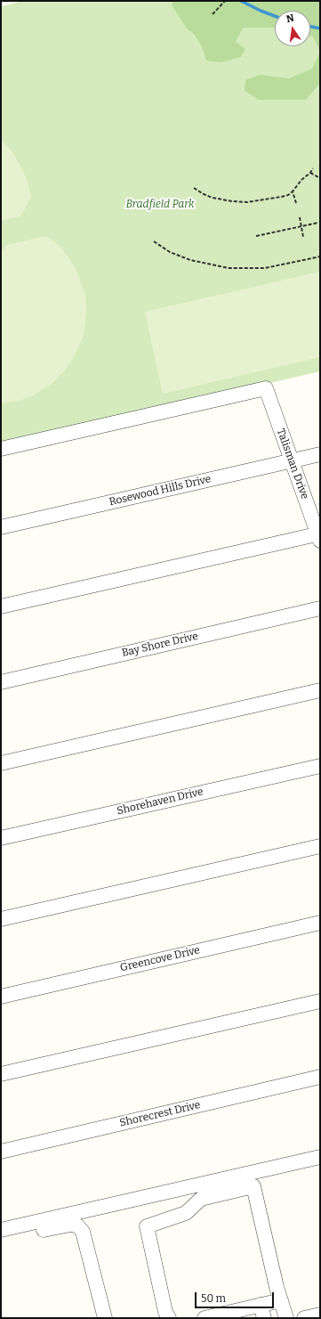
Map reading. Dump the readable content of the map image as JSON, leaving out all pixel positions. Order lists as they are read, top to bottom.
{
  "streets": {
    "street": [
      "Talisman Drive",
      "Rosewood Hills Drive",
      "Bay Shore Drive",
      "Shorehaven Drive",
      "Greencove Drive",
      "Shorecrest Drive"
    ]
  },
  "crossings": [
    ["Talisman Drive", "Rosewood Hills Drive"]
  ],
  "parks": ["Bradfield Park"],
  "scale_bar": "50 m",
  "north": "top"
}
